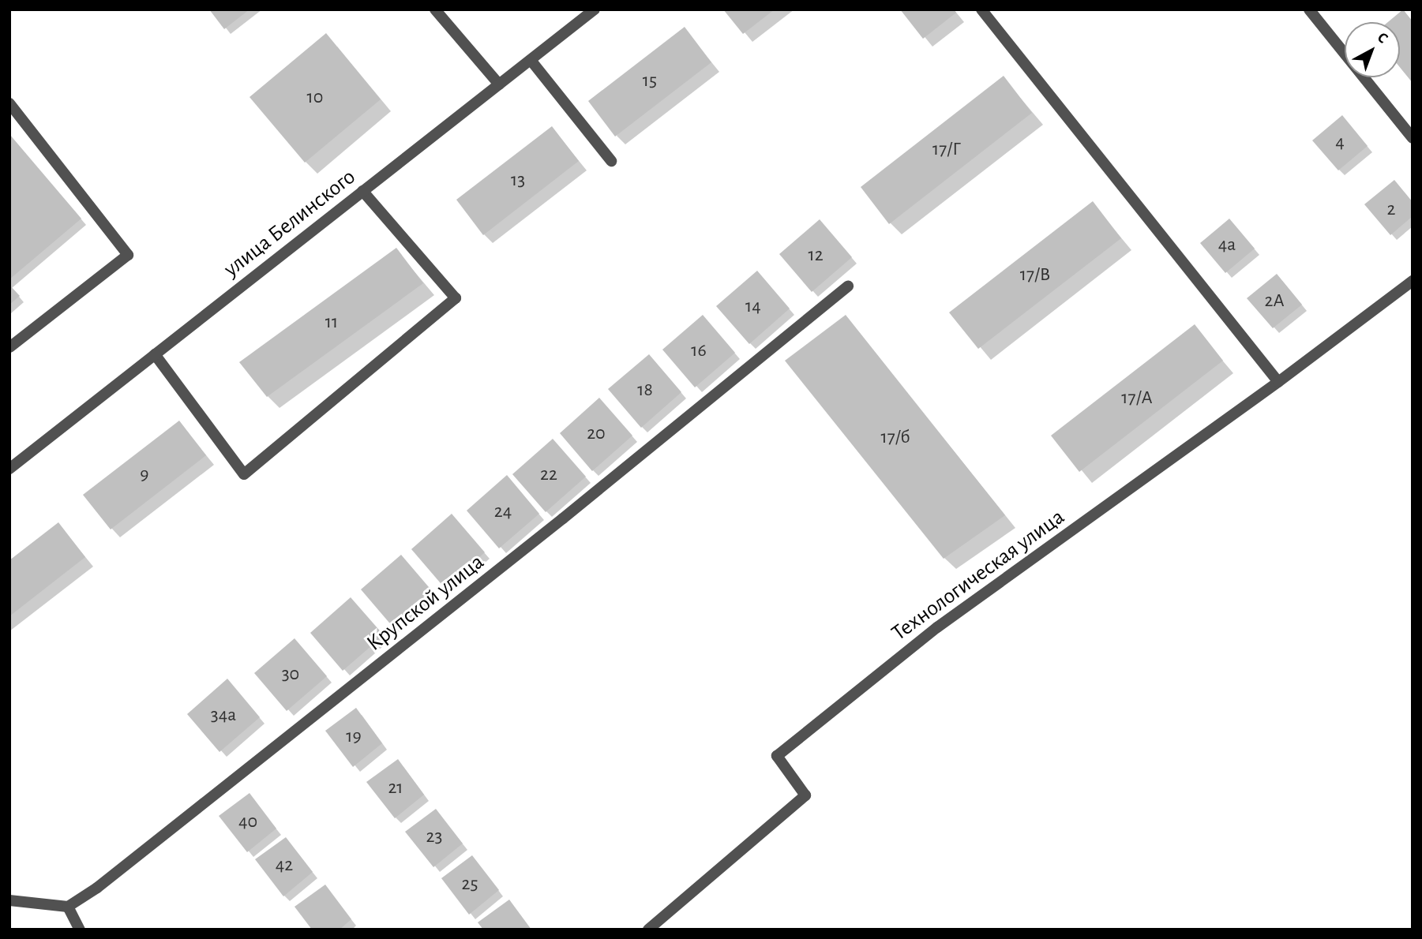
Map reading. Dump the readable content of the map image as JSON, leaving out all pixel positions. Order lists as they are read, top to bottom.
{
  "streets": {
    "street": ["улица Белинского", "Технологическая улица", "Крупской улица"]
  },
  "house_numbers": [
    "15",
    "10",
    "4",
    "17/Г",
    "13",
    "2",
    "4а",
    "12",
    "17/В",
    "2А",
    "14",
    "11",
    "16",
    "18",
    "17/А",
    "20",
    "17/б",
    "9",
    "22",
    "24",
    "30",
    "34а",
    "19",
    "21",
    "40",
    "23",
    "42",
    "25"
  ],
  "north": "top right"
}
